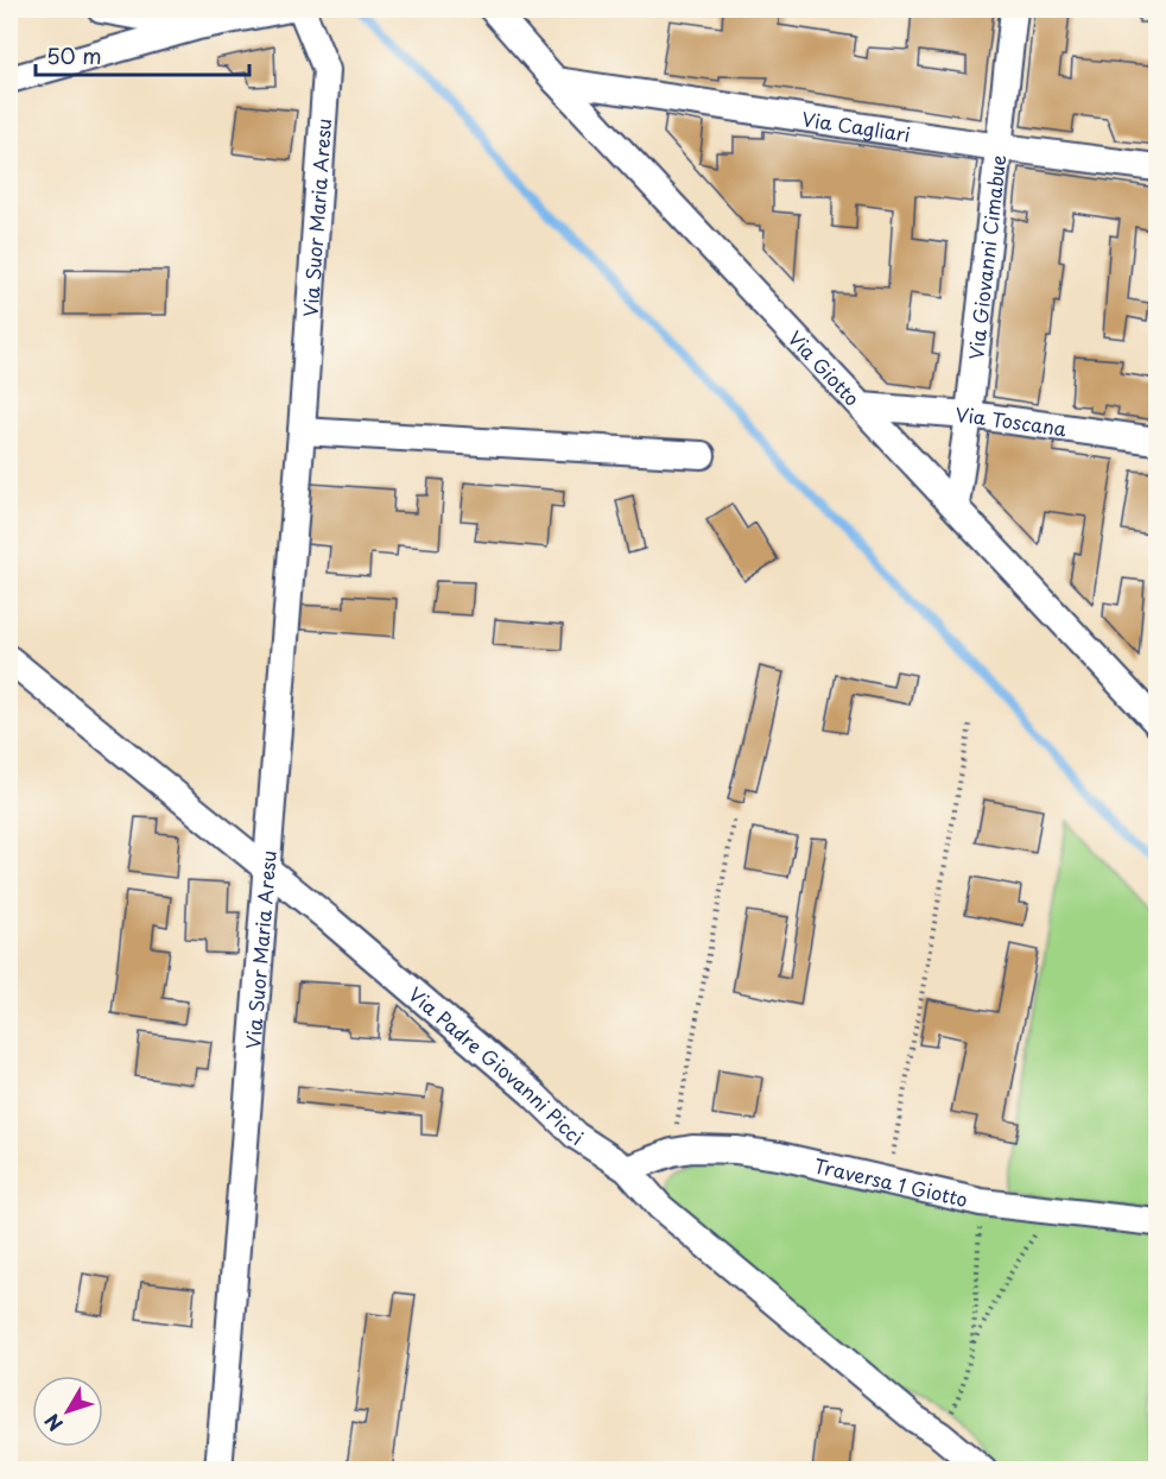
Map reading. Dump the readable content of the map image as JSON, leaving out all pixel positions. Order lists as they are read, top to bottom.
{
  "streets": {
    "street": [
      "Via Cagliari",
      "Via Suor Maria Aresu",
      "Via Giovanni Cimabue",
      "Via Giotto",
      "Via Toscana",
      "Via Padre Giovanni Picci",
      "Traversa 1 Giotto"
    ]
  },
  "crossings": [
    ["Via Cagliari", "Via Giovanni Cimabue"],
    ["Via Cagliari", "Via Giotto"],
    ["Via Suor Maria Aresu", "Via Padre Giovanni Picci"],
    ["Via Giovanni Cimabue", "Via Giotto"],
    ["Via Giovanni Cimabue", "Via Toscana"],
    ["Via Giotto", "Via Toscana"],
    ["Via Padre Giovanni Picci", "Traversa 1 Giotto"]
  ],
  "scale_bar": "50 m",
  "north": "bottom left"
}
